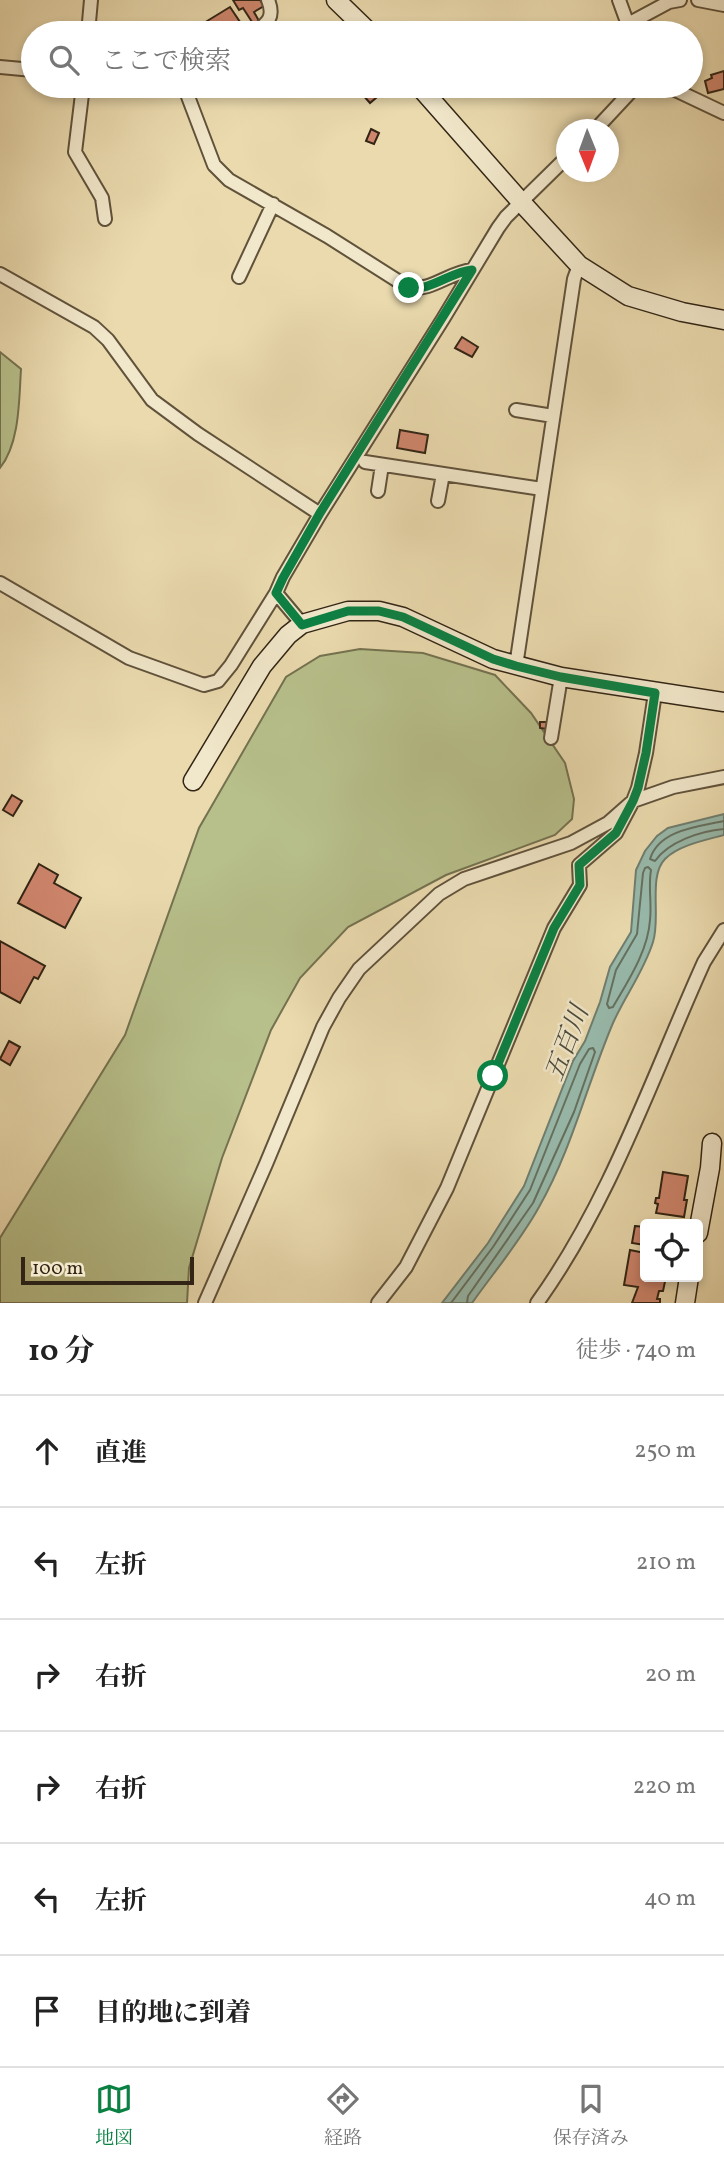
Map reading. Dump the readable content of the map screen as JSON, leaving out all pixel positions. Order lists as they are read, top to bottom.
{
  "water": ["五百川"],
  "scale_bar": "100 m",
  "north": "bottom",
  "page": {
    "search": "ここで検索",
    "scale": "100 m",
    "heading": ["10 分", "徒歩 · 740 m"],
    "list": [
      ["直進", "250 m"],
      ["左折", "210 m"],
      ["右折", "20 m"],
      ["右折", "220 m"],
      ["左折", "40 m"],
      "目的地に到着"
    ],
    "nav": ["地図", "経路", "保存済み"]
  }
}
